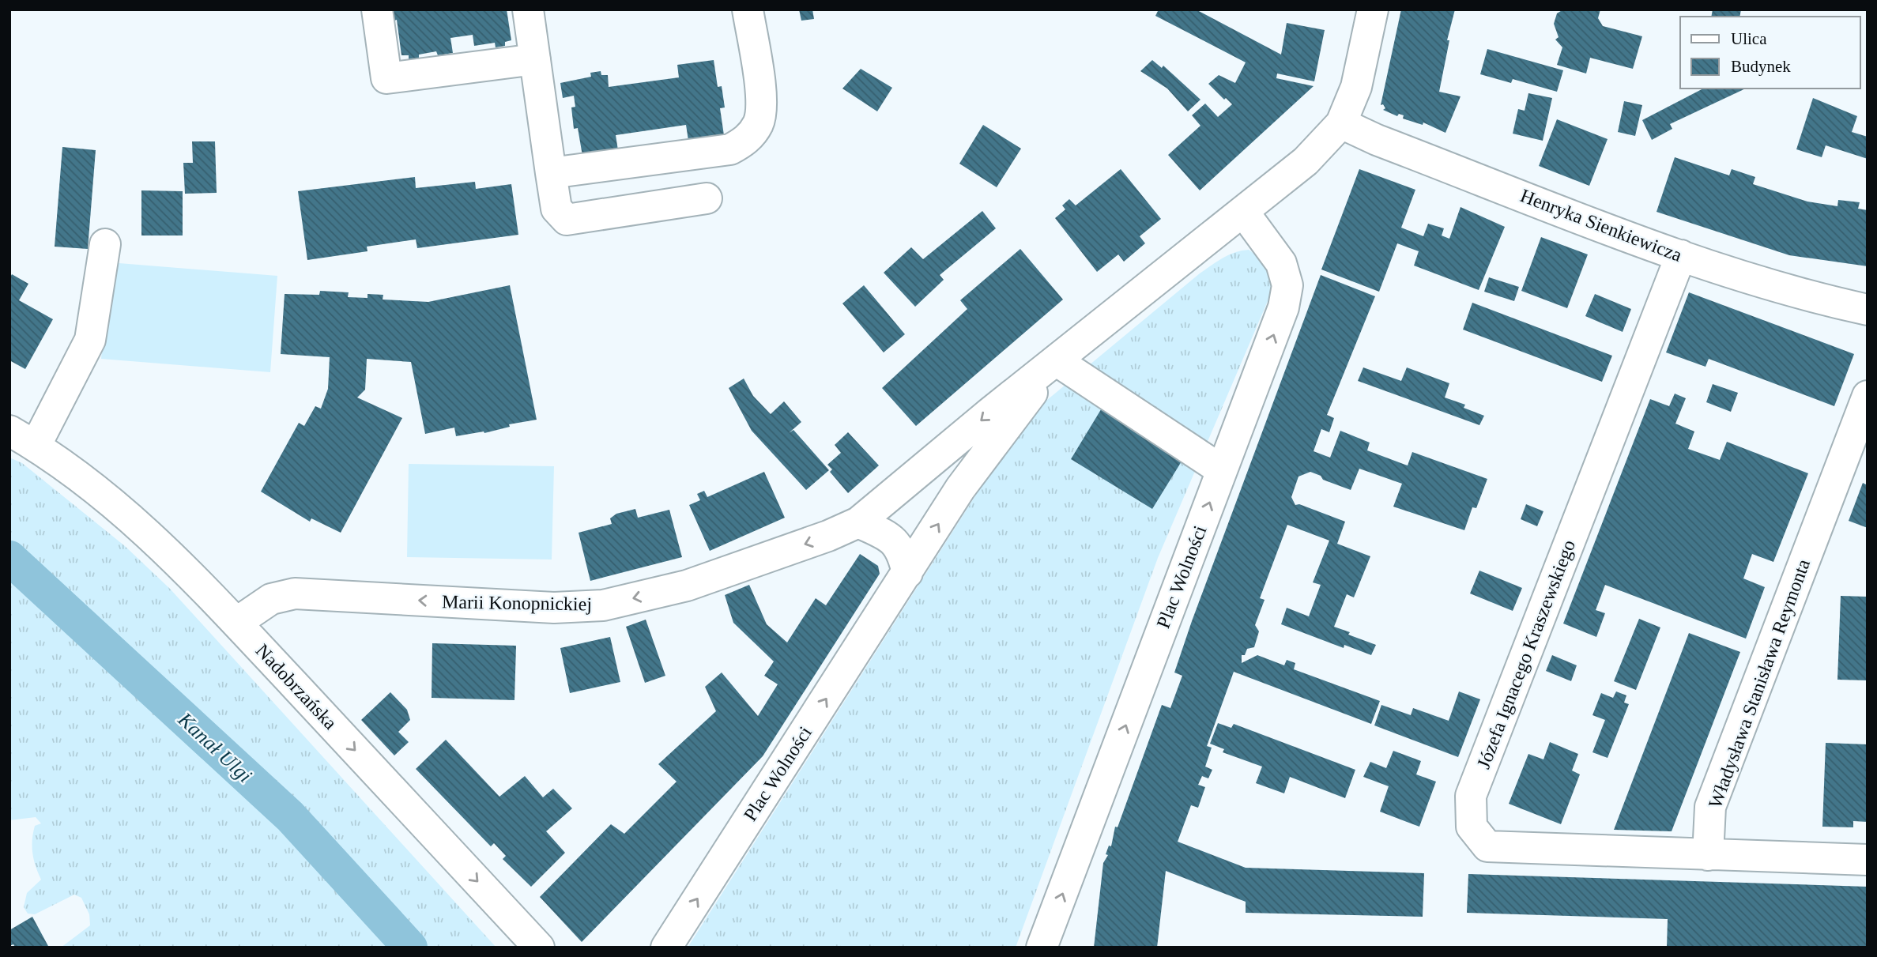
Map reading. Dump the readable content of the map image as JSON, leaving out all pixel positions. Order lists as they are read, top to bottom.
{
  "streets": {
    "street": [
      "Henryka Sienkiewicza",
      "Plac Wolności",
      "Marii Konopnickiej",
      "Józefa Ignacego Kraszewskiego",
      "Władysława Stanisława Reymonta",
      "Nadobrzańska"
    ]
  },
  "crossings": [
    ["Henryka Sienkiewicza", "Plac Wolności"],
    ["Henryka Sienkiewicza", "Józefa Ignacego Kraszewskiego"],
    ["Plac Wolności", "Marii Konopnickiej"],
    ["Marii Konopnickiej", "Nadobrzańska"],
    ["Józefa Ignacego Kraszewskiego", "Władysława Stanisława Reymonta"]
  ],
  "one_way": ["Marii Konopnickiej", "Nadobrzańska"],
  "water": ["Kanał Ulgi"],
  "legend": ["Ulica", "Budynek"]
}
